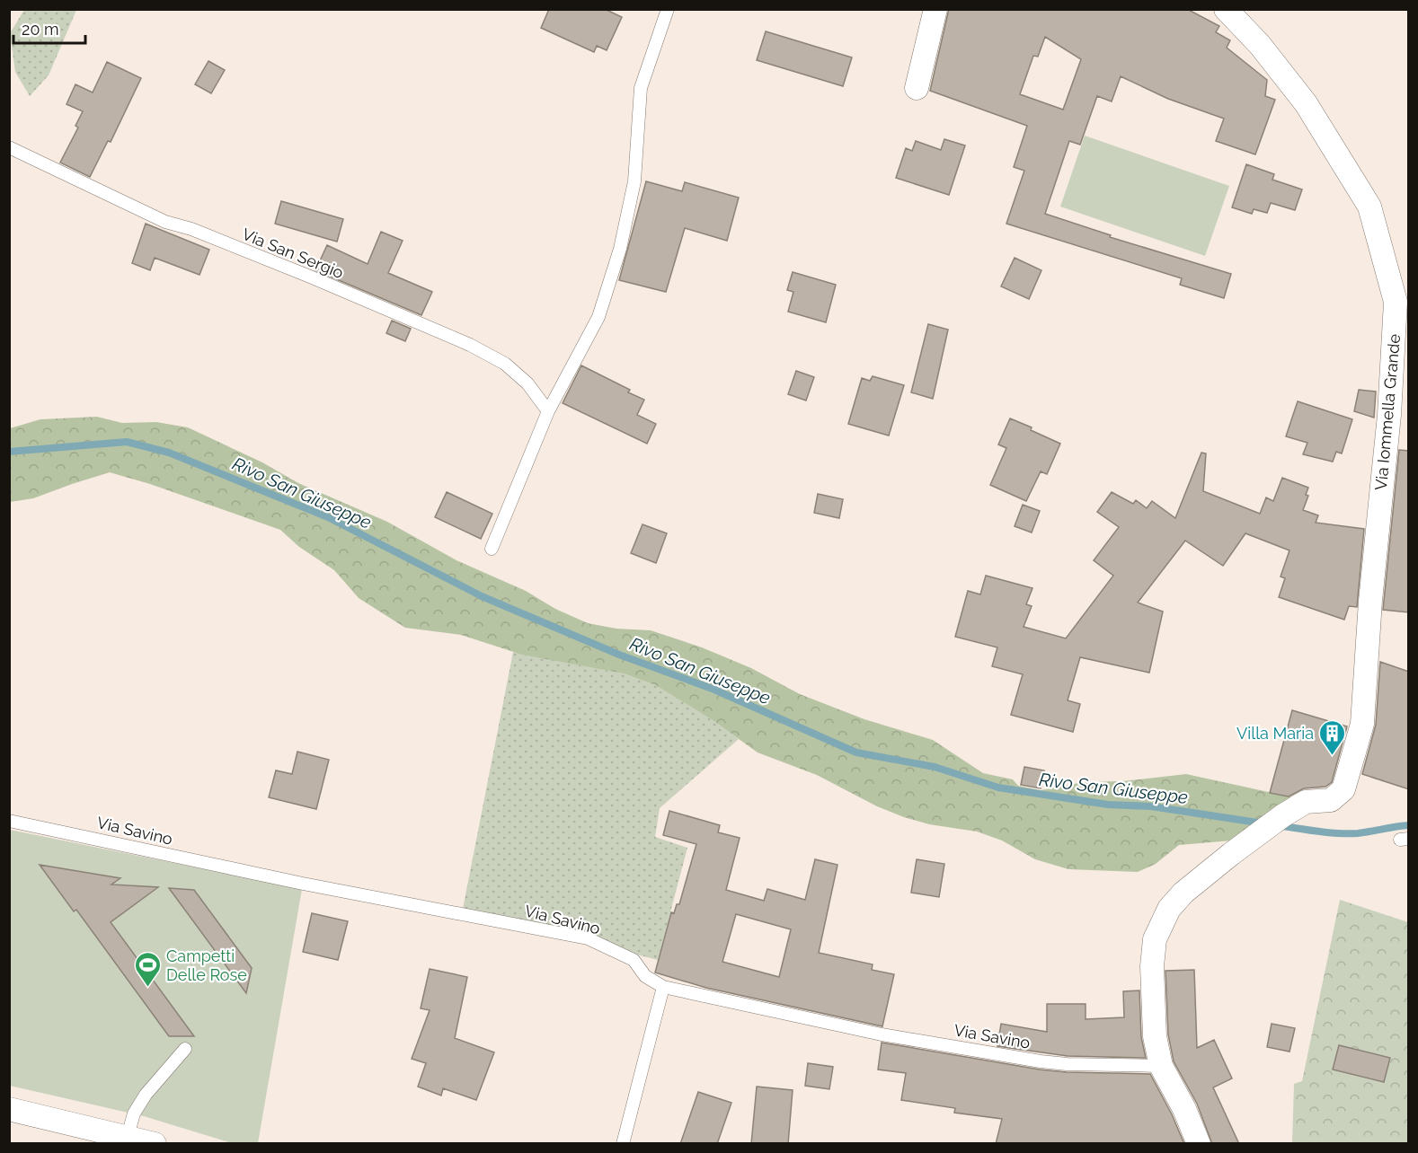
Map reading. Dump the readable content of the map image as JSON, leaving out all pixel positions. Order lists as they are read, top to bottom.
{
  "streets": {
    "street": ["Via Iommella Grande"],
    "lane": ["Via San Sergio", "Via Savino"]
  },
  "crossings": [
    ["Via Iommella Grande", "Via Savino"]
  ],
  "water": ["Rivo San Giuseppe"],
  "places": {
    "building": ["Villa Maria"],
    "sports": ["Campetti Delle Rose"]
  },
  "scale_bar": "20 m"
}
